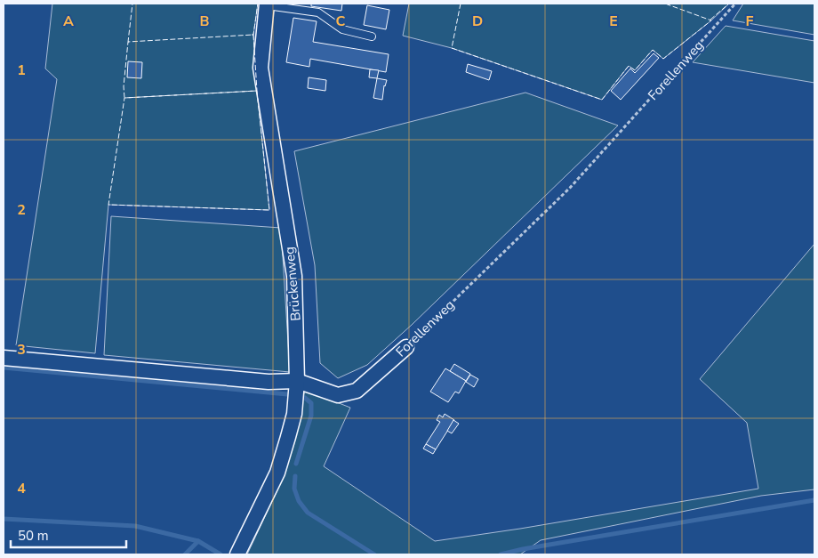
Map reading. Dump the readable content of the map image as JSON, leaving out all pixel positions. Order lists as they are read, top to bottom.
{
  "streets": {
    "street": ["Forellenweg", "Brückenweg"]
  },
  "crossings": [
    ["Forellenweg", "Brückenweg"]
  ],
  "scale_bar": "50 m",
  "grid": {
    "columns": [
      "A",
      "B",
      "C",
      "D",
      "E",
      "F"
    ],
    "rows": [
      "1",
      "2",
      "3",
      "4"
    ]
  }
}
